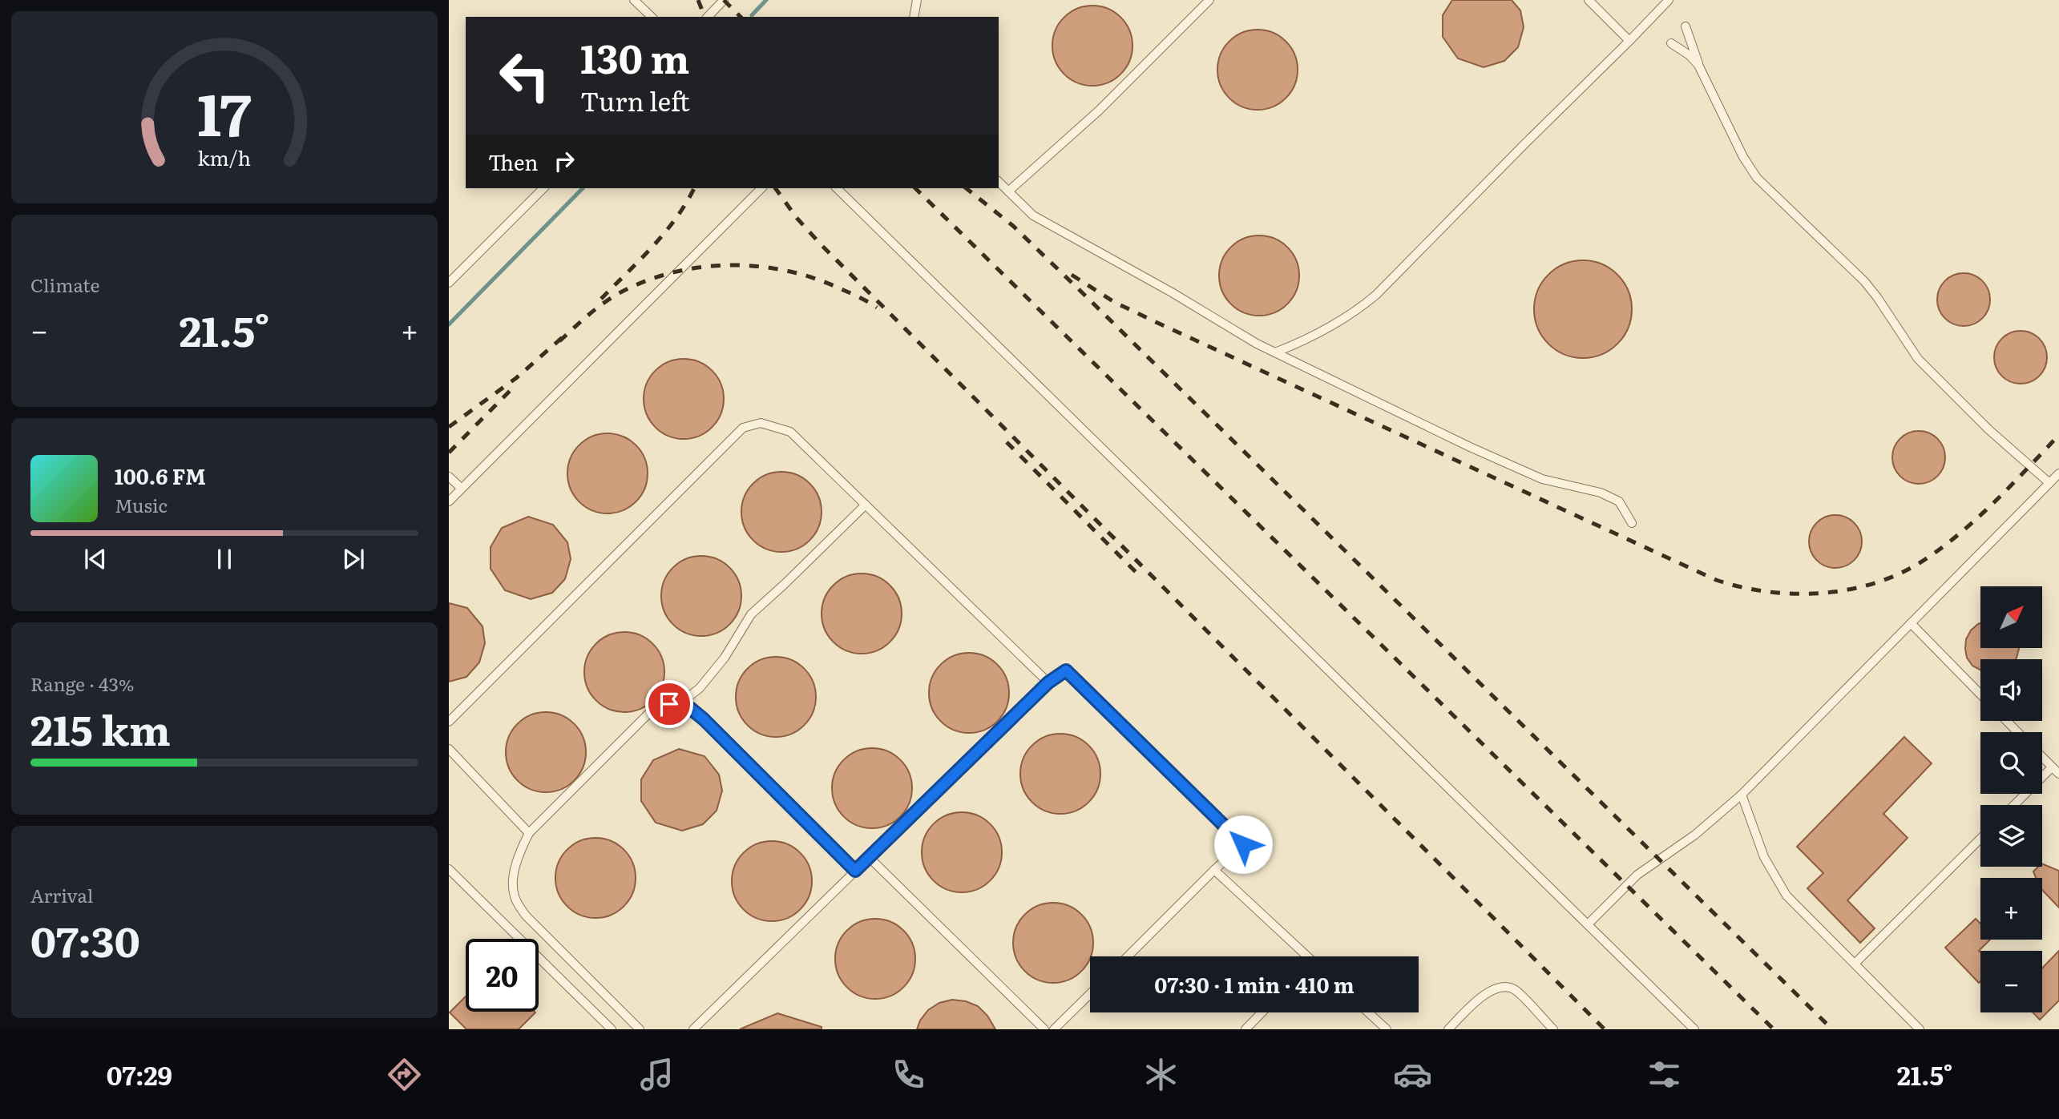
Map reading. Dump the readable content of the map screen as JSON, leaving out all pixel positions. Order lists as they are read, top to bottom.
{
  "north": "top right",
  "page": {
    "turn": ["130 m", "Turn left"],
    "then": "Then",
    "tile": [
      "Climate",
      ["Range · 43%", "215 km"],
      ["Arrival", "07:30"]
    ],
    "heat": ["−", "21.5°", "+"],
    "song": ["100.6 FM", "Music"],
    "map_buttons": ["+", "−"],
    "limit": "20",
    "trip": "07:30 · 1 min · 410 m",
    "tabs": ["07:29", "21.5°"],
    "gauge": ["17", "km/h"]
  }
}
